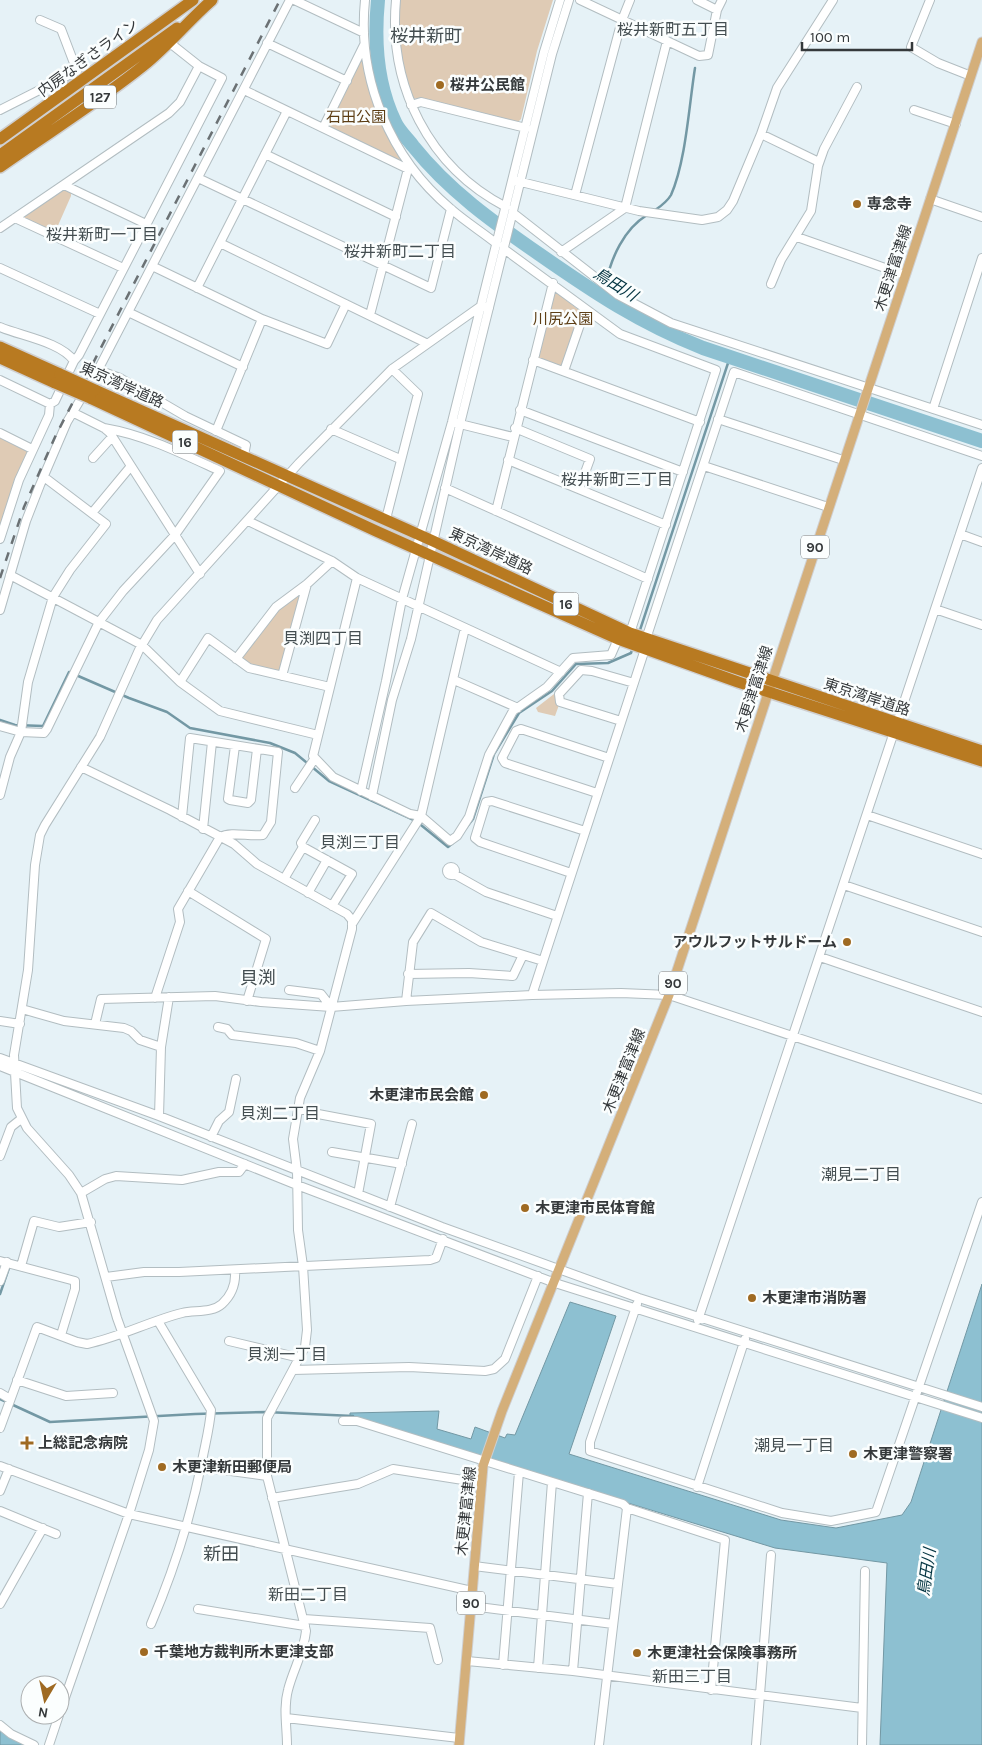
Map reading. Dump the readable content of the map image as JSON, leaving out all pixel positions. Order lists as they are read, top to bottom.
{
  "streets": {
    "highway": [
      "内房なぎさライン",
      "127",
      "東京湾岸道路",
      "16"
    ],
    "main road": ["木更津富津線", "90"]
  },
  "crossings": [
    ["木更津富津線", "東京湾岸道路"],
    ["木更津富津線", "90"]
  ],
  "districts": [
    "桜井新町五丁目",
    "桜井新町",
    "桜井新町一丁目",
    "桜井新町二丁目",
    "桜井新町三丁目",
    "貝渕四丁目",
    "貝渕三丁目",
    "貝渕",
    "貝渕二丁目",
    "潮見二丁目",
    "貝渕一丁目",
    "潮見一丁目",
    "新田",
    "新田二丁目",
    "新田三丁目"
  ],
  "water": ["鳥田川"],
  "parks": ["石田公園", "川尻公園"],
  "places": {
    "other": [
      "桜井公民館",
      "専念寺",
      "アウルフットサルドーム",
      "木更津市民会館",
      "木更津市民体育館",
      "木更津市消防署",
      "木更津警察署",
      "木更津新田郵便局",
      "千葉地方裁判所木更津支部",
      "木更津社会保険事務所"
    ],
    "health": ["上総記念病院"]
  },
  "scale_bar": "100 m",
  "north": "bottom"
}
